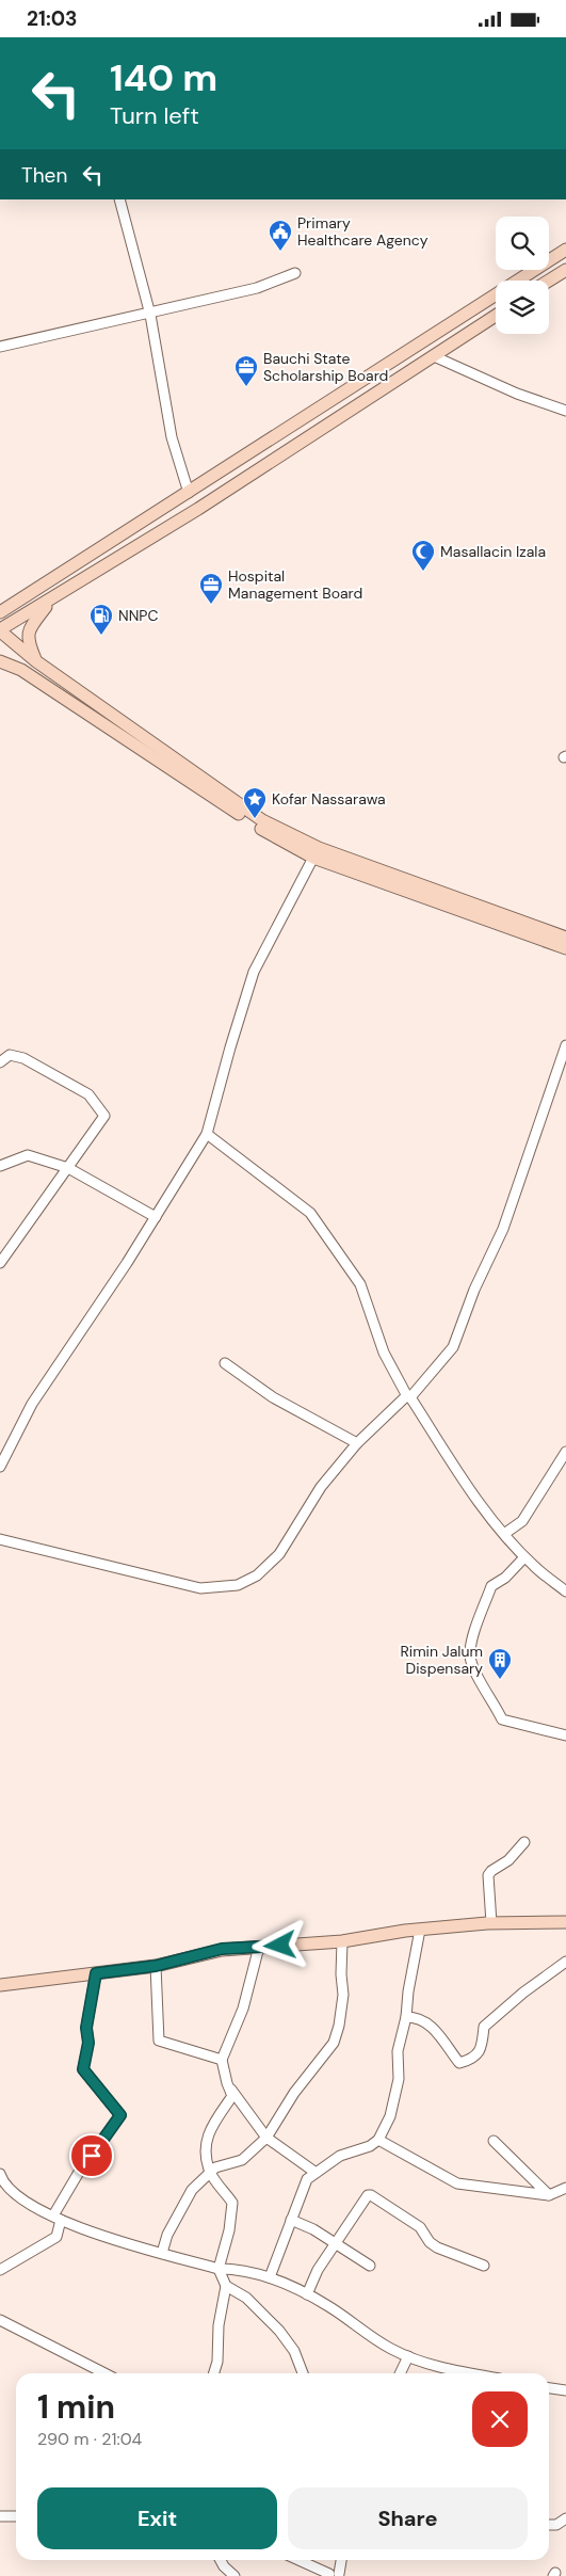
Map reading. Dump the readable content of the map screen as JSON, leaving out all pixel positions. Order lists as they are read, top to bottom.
{
  "places": {
    "public building": ["Primary Healthcare Agency"],
    "office": ["Bauchi State Scholarship Board", "Hospital Management Board"],
    "mosque": ["Masallacin Izala"],
    "fuel station": ["NNPC"],
    "place": ["Kofar Nassarawa"],
    "building": ["Rimin Jalum Dispensary"]
  },
  "page": {
    "status": "21:03",
    "turn": ["140 m", "Turn left"],
    "then": "Then",
    "heading": ["1 min", "290 m · 21:04"],
    "buttons": ["Exit", "Share"]
  }
}
